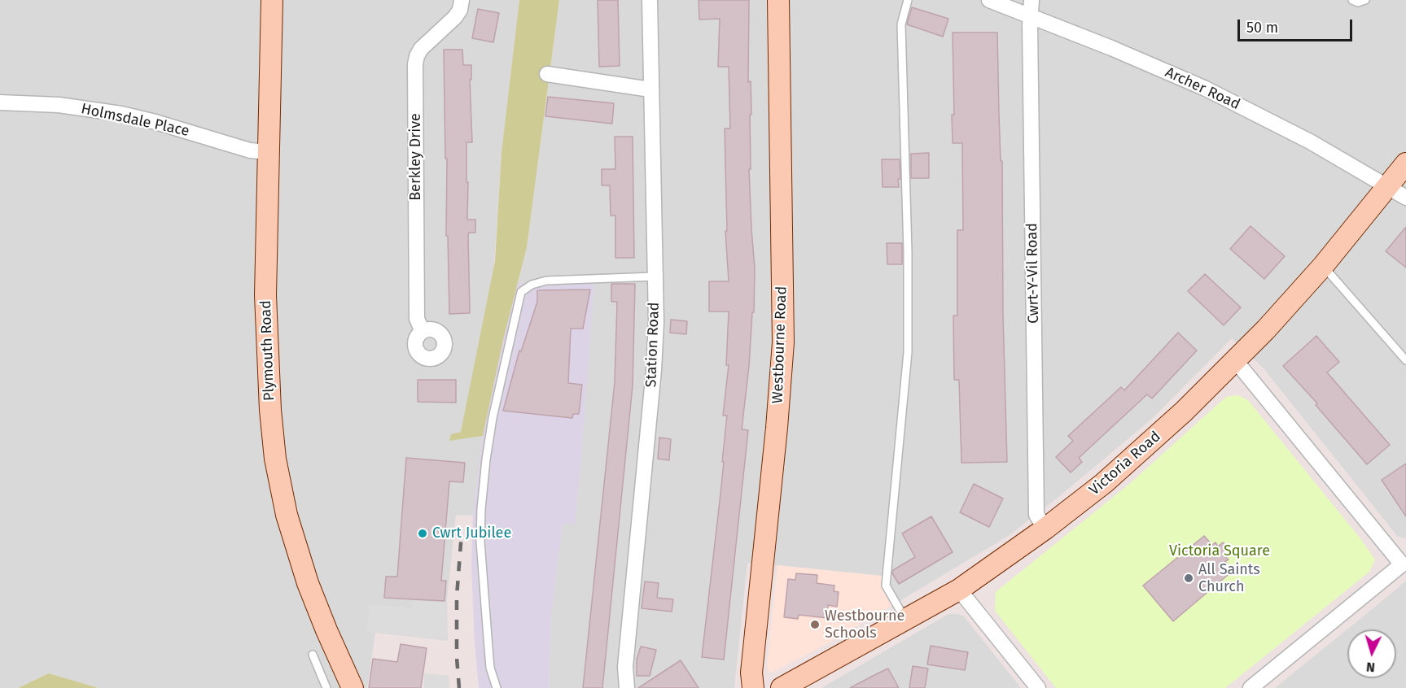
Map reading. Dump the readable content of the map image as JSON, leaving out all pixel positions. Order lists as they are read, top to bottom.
{
  "streets": {
    "street": [
      "Archer Road",
      "Holmsdale Place",
      "Berkley Drive",
      "Cwrt-Y-Vil Road",
      "Station Road",
      "Westbourne Road",
      "Plymouth Road",
      "Victoria Road"
    ]
  },
  "crossings": [
    ["Archer Road", "Cwrt-Y-Vil Road"],
    ["Archer Road", "Victoria Road"],
    ["Holmsdale Place", "Plymouth Road"],
    ["Cwrt-Y-Vil Road", "Victoria Road"]
  ],
  "parks": ["Victoria Square"],
  "places": ["Cwrt Jubilee", "All Saints Church", "Westbourne Schools"],
  "scale_bar": "50 m",
  "north": "bottom"
}
